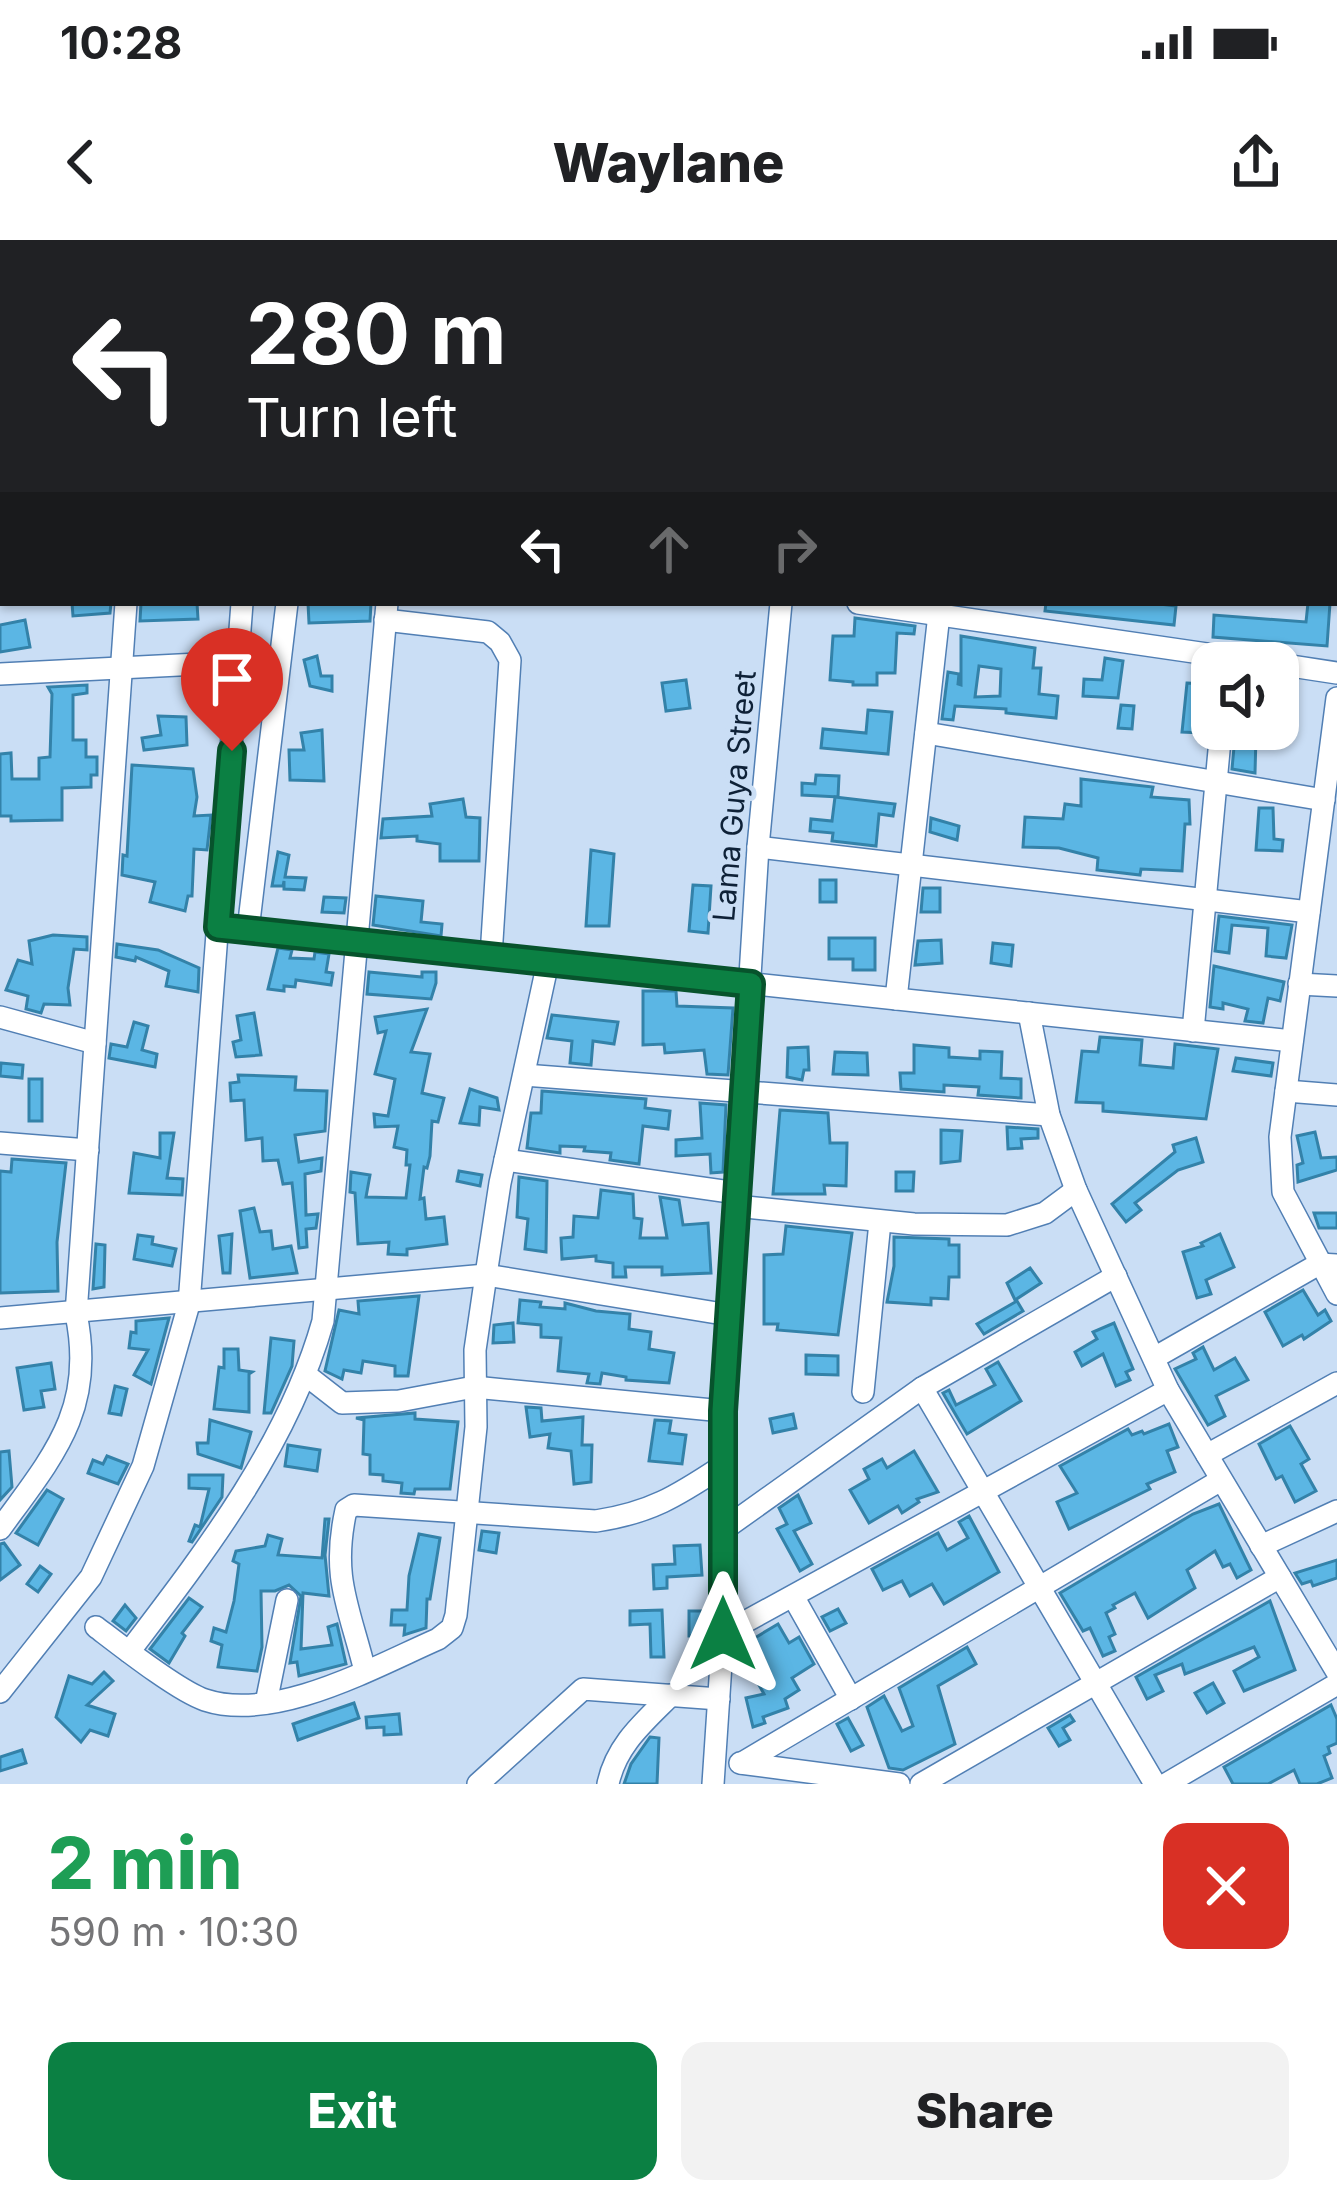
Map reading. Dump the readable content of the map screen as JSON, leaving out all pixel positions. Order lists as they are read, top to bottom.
{
  "streets": {
    "street": ["Lama Guya Street"]
  },
  "page": {
    "status": "10:28",
    "header": "Waylane",
    "turn": ["280 m", "Turn left"],
    "heading": ["2 min", "590 m · 10:30"],
    "buttons": ["Exit", "Share"]
  }
}
